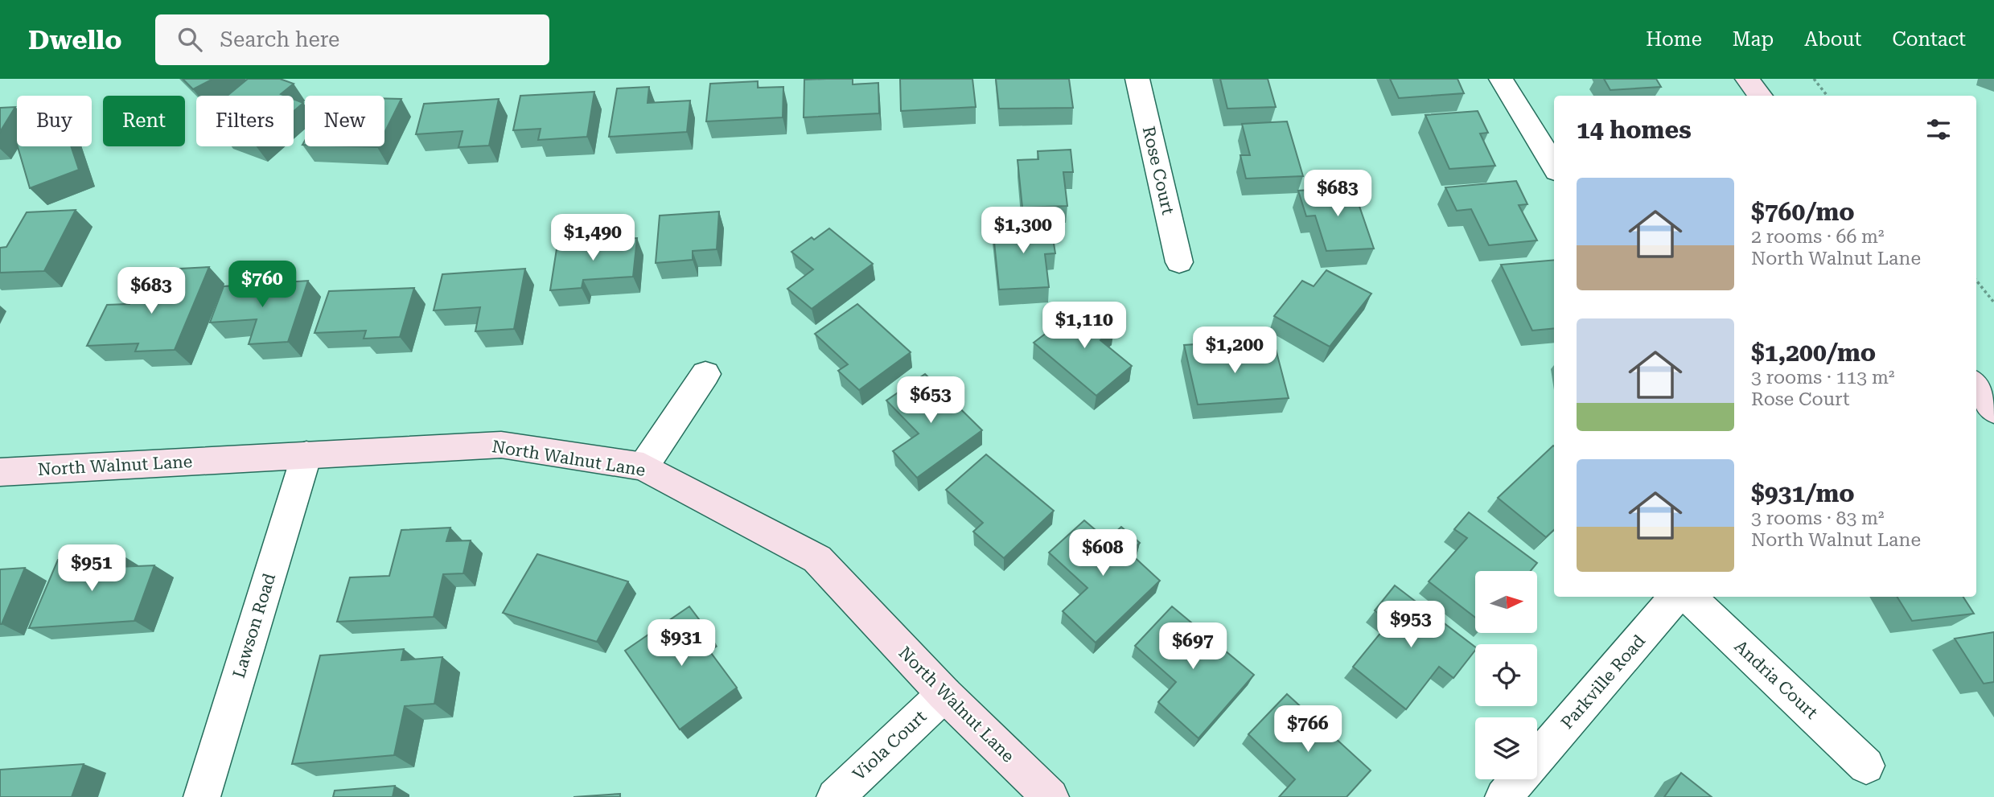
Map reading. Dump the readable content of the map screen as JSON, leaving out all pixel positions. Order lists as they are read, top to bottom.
{
  "streets": {
    "street": [
      "Rose Court",
      "North Walnut Lane",
      "Lawson Road",
      "Andria Court",
      "Parkville Road",
      "Viola Court"
    ]
  },
  "crossings": [
    ["North Walnut Lane", "Lawson Road"],
    ["North Walnut Lane", "Viola Court"]
  ],
  "north": "right",
  "page": {
    "header": "Dwello",
    "search": "Search here",
    "nav": [
      "Home",
      "Map",
      "About",
      "Contact"
    ],
    "chip": [
      "Buy",
      "Rent",
      "Filters",
      "New"
    ],
    "heading": "14 homes",
    "list": [
      {
        "name": "$760/mo",
        "note": "2 rooms · 66 m² · North Walnut Lane"
      },
      {
        "name": "$1,200/mo",
        "note": "3 rooms · 113 m² · Rose Court"
      },
      {
        "name": "$931/mo",
        "note": "3 rooms · 83 m² · North Walnut Lane"
      }
    ],
    "price": [
      "$683",
      "$1,300",
      "$1,490",
      "$760",
      "$683",
      "$1,110",
      "$1,200",
      "$653",
      "$608",
      "$951",
      "$953",
      "$931",
      "$697",
      "$766"
    ]
  }
}
